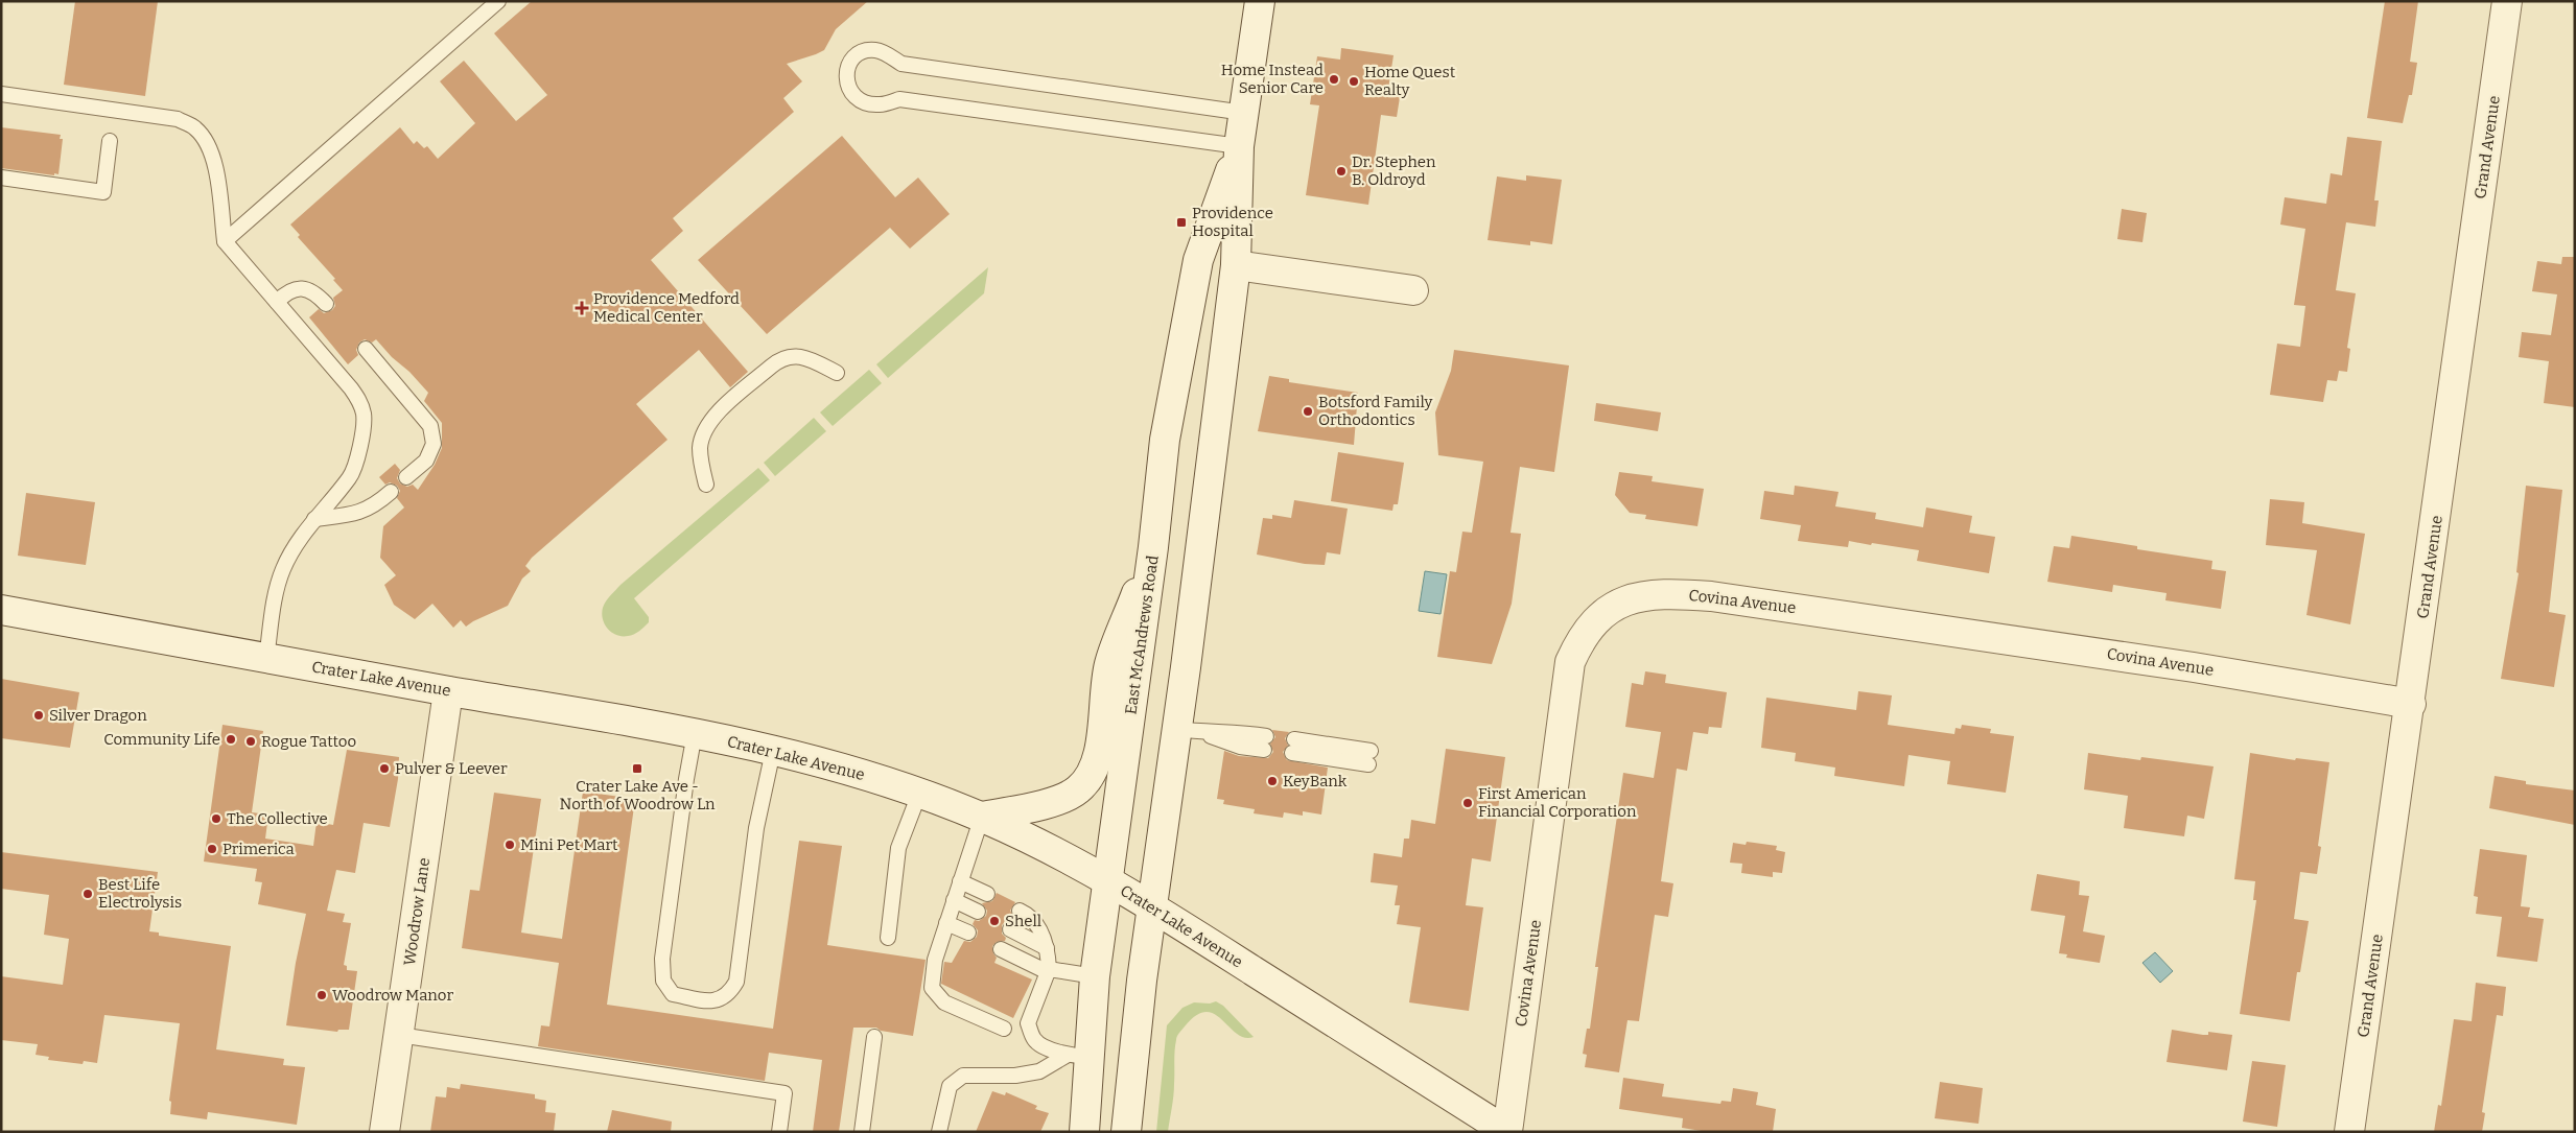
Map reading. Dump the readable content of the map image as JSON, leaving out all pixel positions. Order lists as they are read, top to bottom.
{
  "streets": {
    "main road": [
      "Grand Avenue",
      "Covina Avenue",
      "East McAndrews Road",
      "Crater Lake Avenue",
      "Woodrow Lane"
    ]
  },
  "crossings": [
    ["Grand Avenue", "Covina Avenue"],
    ["Covina Avenue", "Crater Lake Avenue"],
    ["East McAndrews Road", "Crater Lake Avenue"],
    ["Crater Lake Avenue", "Woodrow Lane"]
  ],
  "places": {
    "other": [
      "Home Instead Senior Care",
      "Home Quest Realty",
      "Dr. Stephen B. Oldroyd",
      "Botsford Family Orthodontics",
      "Silver Dragon",
      "Community Life",
      "Rogue Tattoo",
      "Pulver & Leever",
      "KeyBank",
      "First American Financial Corporation",
      "The Collective",
      "Mini Pet Mart",
      "Primerica",
      "Best Life Electrolysis",
      "Shell",
      "Woodrow Manor"
    ],
    "transit": ["Providence Hospital", "Crater Lake Ave - North of Woodrow Ln"],
    "health": ["Providence Medford Medical Center"]
  }
}
